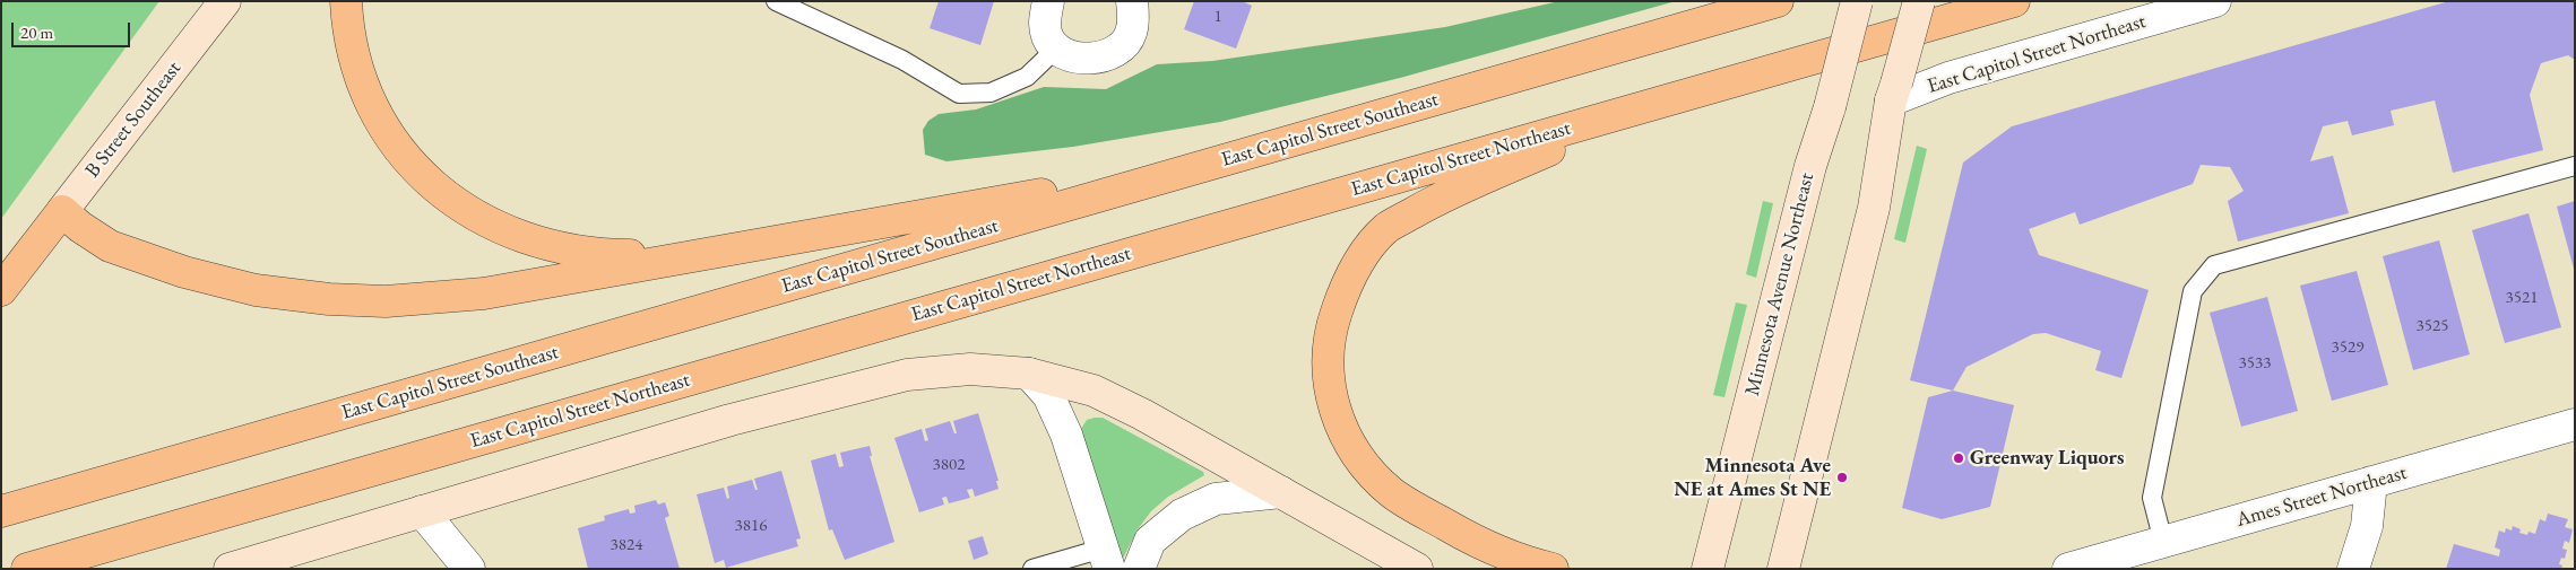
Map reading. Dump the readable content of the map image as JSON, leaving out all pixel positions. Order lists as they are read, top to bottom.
{
  "streets": {
    "main road": [
      "East Capitol Street Northeast",
      "B Street Southeast",
      "East Capitol Street Southeast",
      "Minnesota Avenue Northeast"
    ],
    "street": ["Ames Street Northeast"]
  },
  "places": ["Greenway Liquors", "Minnesota Ave NE at Ames St NE"],
  "house_numbers": [
    "1",
    "3521",
    "3525",
    "3529",
    "3533",
    "3802",
    "3816",
    "3824"
  ],
  "scale_bar": "20 m"
}
